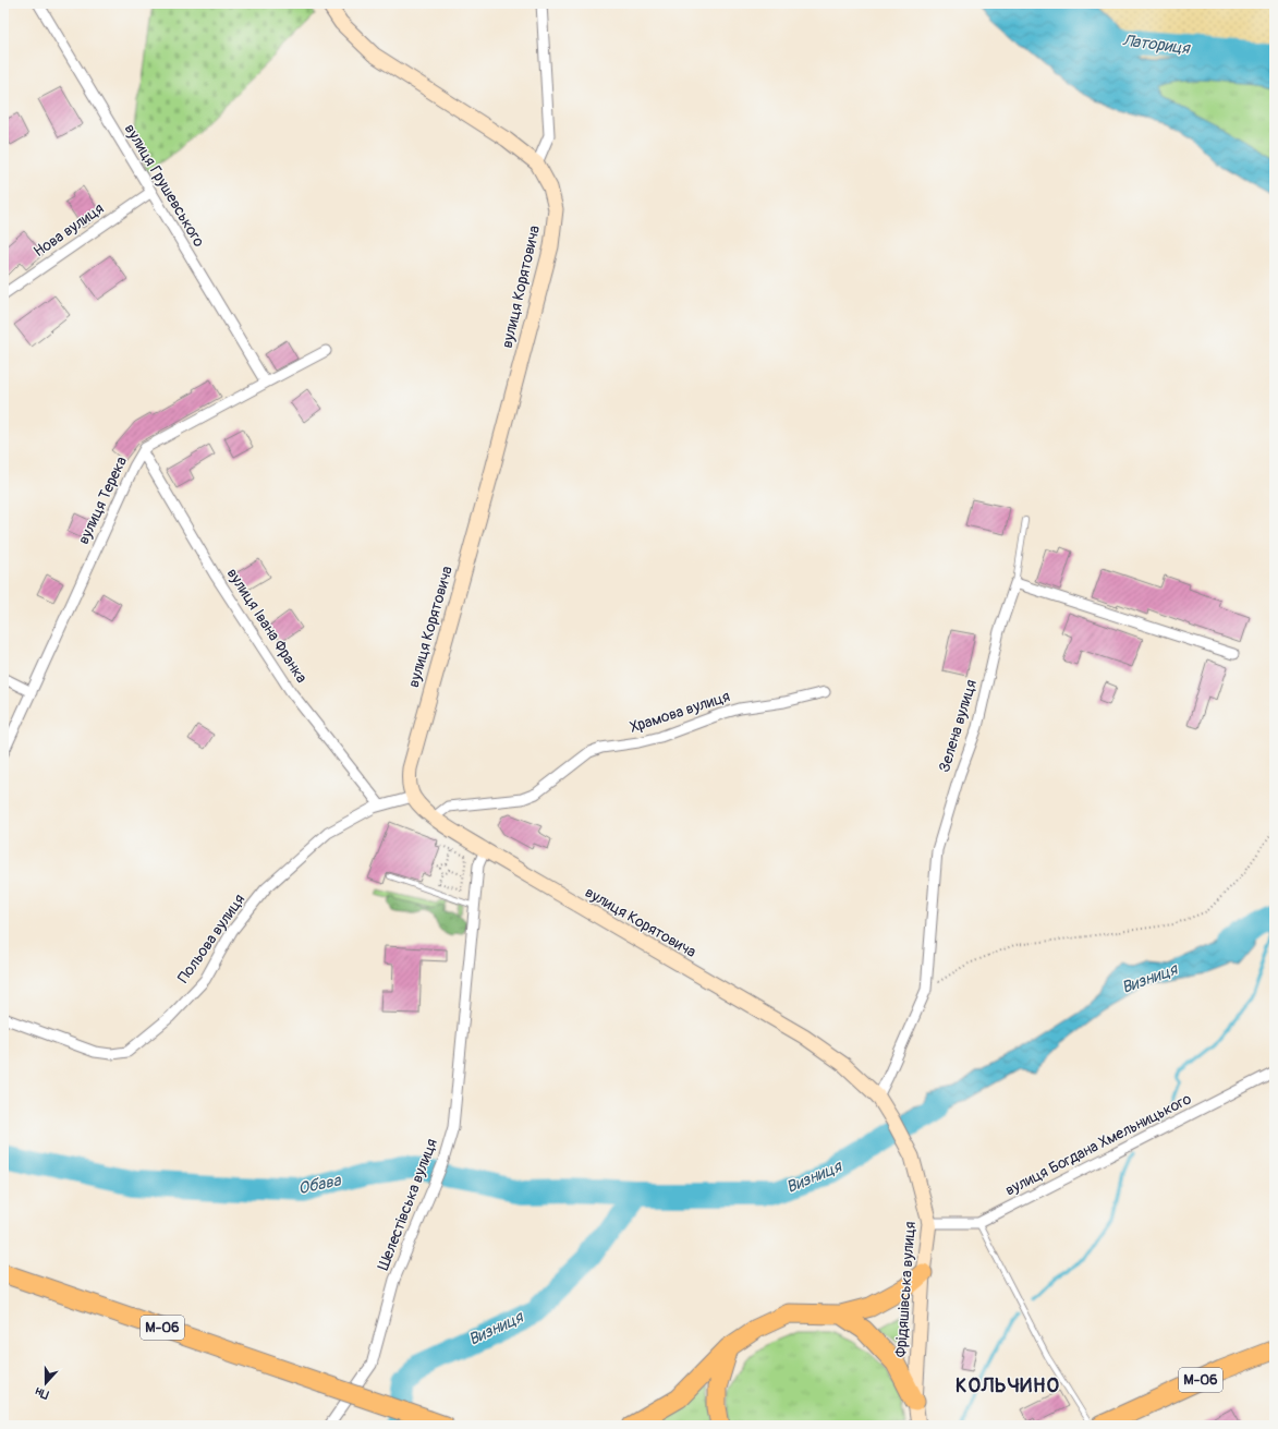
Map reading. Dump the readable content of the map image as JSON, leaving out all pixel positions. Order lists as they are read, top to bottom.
{
  "streets": {
    "highway": ["М-06"],
    "main road": ["вулиця Корятовича", "Фрідяшівська вулиця"],
    "street": [
      "вулиця Грушевського",
      "Нова вулиця",
      "вулиця Терека",
      "вулиця Івана Франка",
      "Храмова вулиця",
      "Зелена вулиця",
      "Польова вулиця",
      "вулиця Богдана Хмельницького",
      "Шелестівська вулиця"
    ]
  },
  "crossings": [
    ["вулиця Грушевського", "Нова вулиця"],
    ["вулиця Грушевського", "вулиця Терека"],
    ["вулиця Корятовича", "Храмова вулиця"],
    ["вулиця Корятовича", "Зелена вулиця"],
    ["вулиця Корятовича", "Польова вулиця"],
    ["вулиця Корятовича", "Шелестівська вулиця"],
    ["вулиця Корятовича", "Фрідяшівська вулиця"],
    ["вулиця Терека", "вулиця Івана Франка"],
    ["вулиця Івана Франка", "Польова вулиця"],
    ["вулиця Богдана Хмельницького", "Фрідяшівська вулиця"]
  ],
  "districts": ["КОЛЬЧИНО"],
  "water": ["Латориця", "Визниця", "Обава"],
  "north": "bottom"
}
